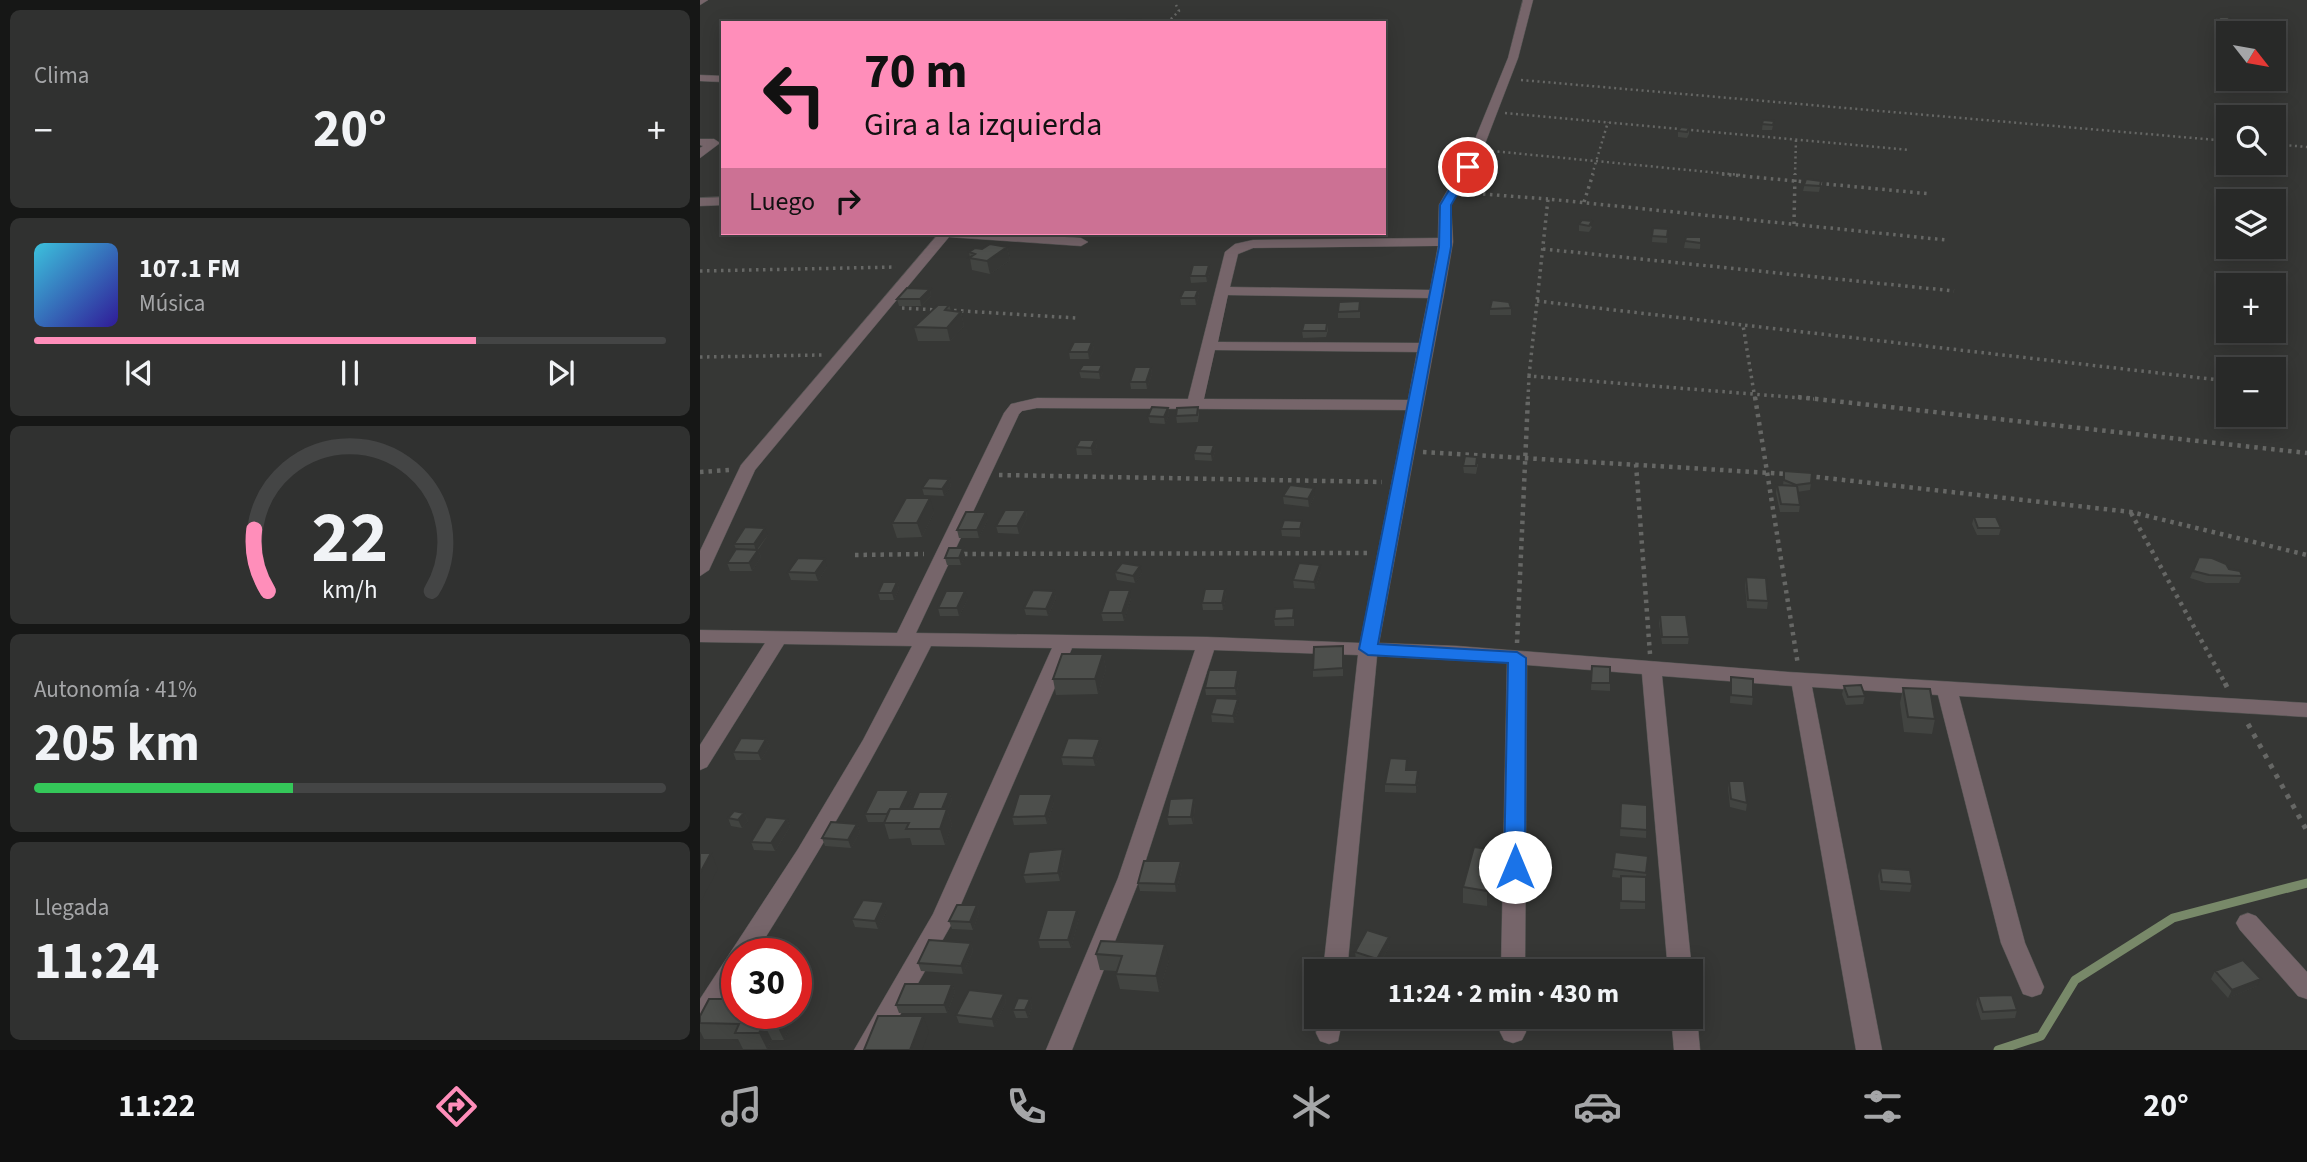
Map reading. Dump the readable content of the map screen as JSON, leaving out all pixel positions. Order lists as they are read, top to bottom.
{
  "north": "bottom right",
  "page": {
    "tile": [
      "Clima",
      ["Autonomía · 41%", "205 km"],
      ["Llegada", "11:24"]
    ],
    "map_buttons": ["+", "−"],
    "turn": ["70 m", "Gira a la izquierda"],
    "heat": ["−", "20°", "+"],
    "then": "Luego",
    "song": ["107.1 FM", "Música"],
    "limit": "30",
    "trip": "11:24 · 2 min · 430 m",
    "tabs": ["11:22", "20°"],
    "gauge": ["22", "km/h"]
  }
}
